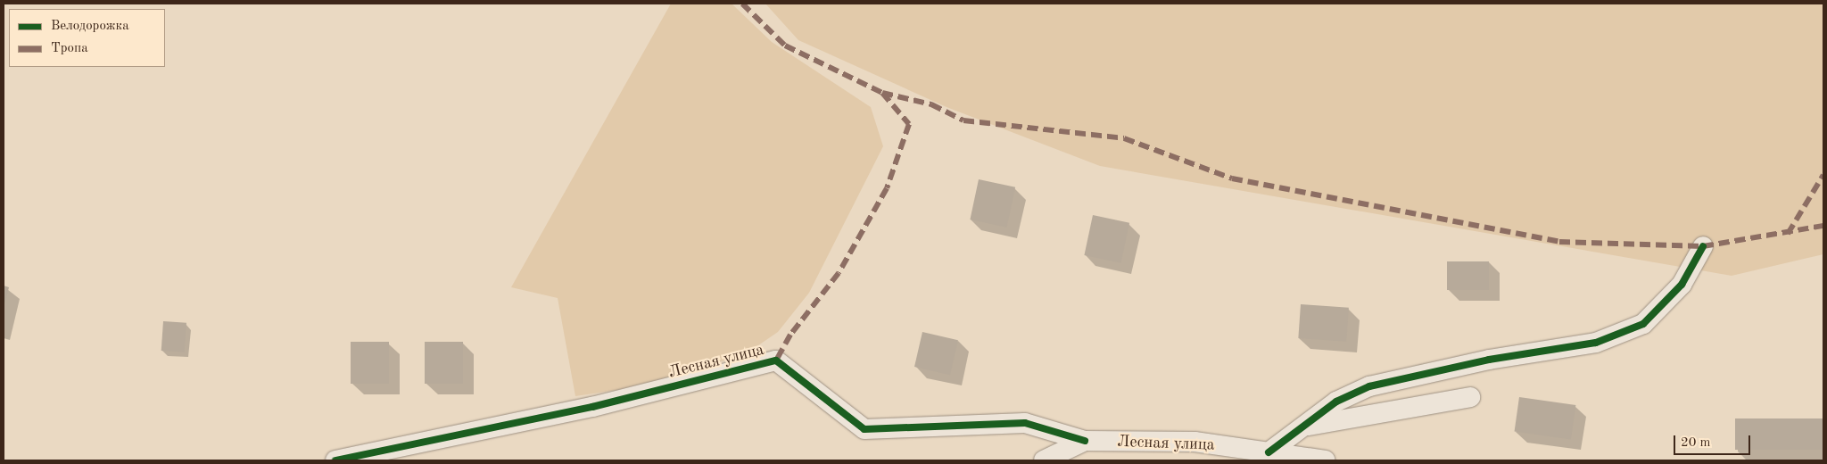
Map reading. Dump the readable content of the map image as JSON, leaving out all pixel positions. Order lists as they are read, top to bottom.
{
  "streets": {
    "street": ["Лесная улица"]
  },
  "legend": ["Велодорожка", "Тропа"],
  "scale_bar": "20 m"
}
